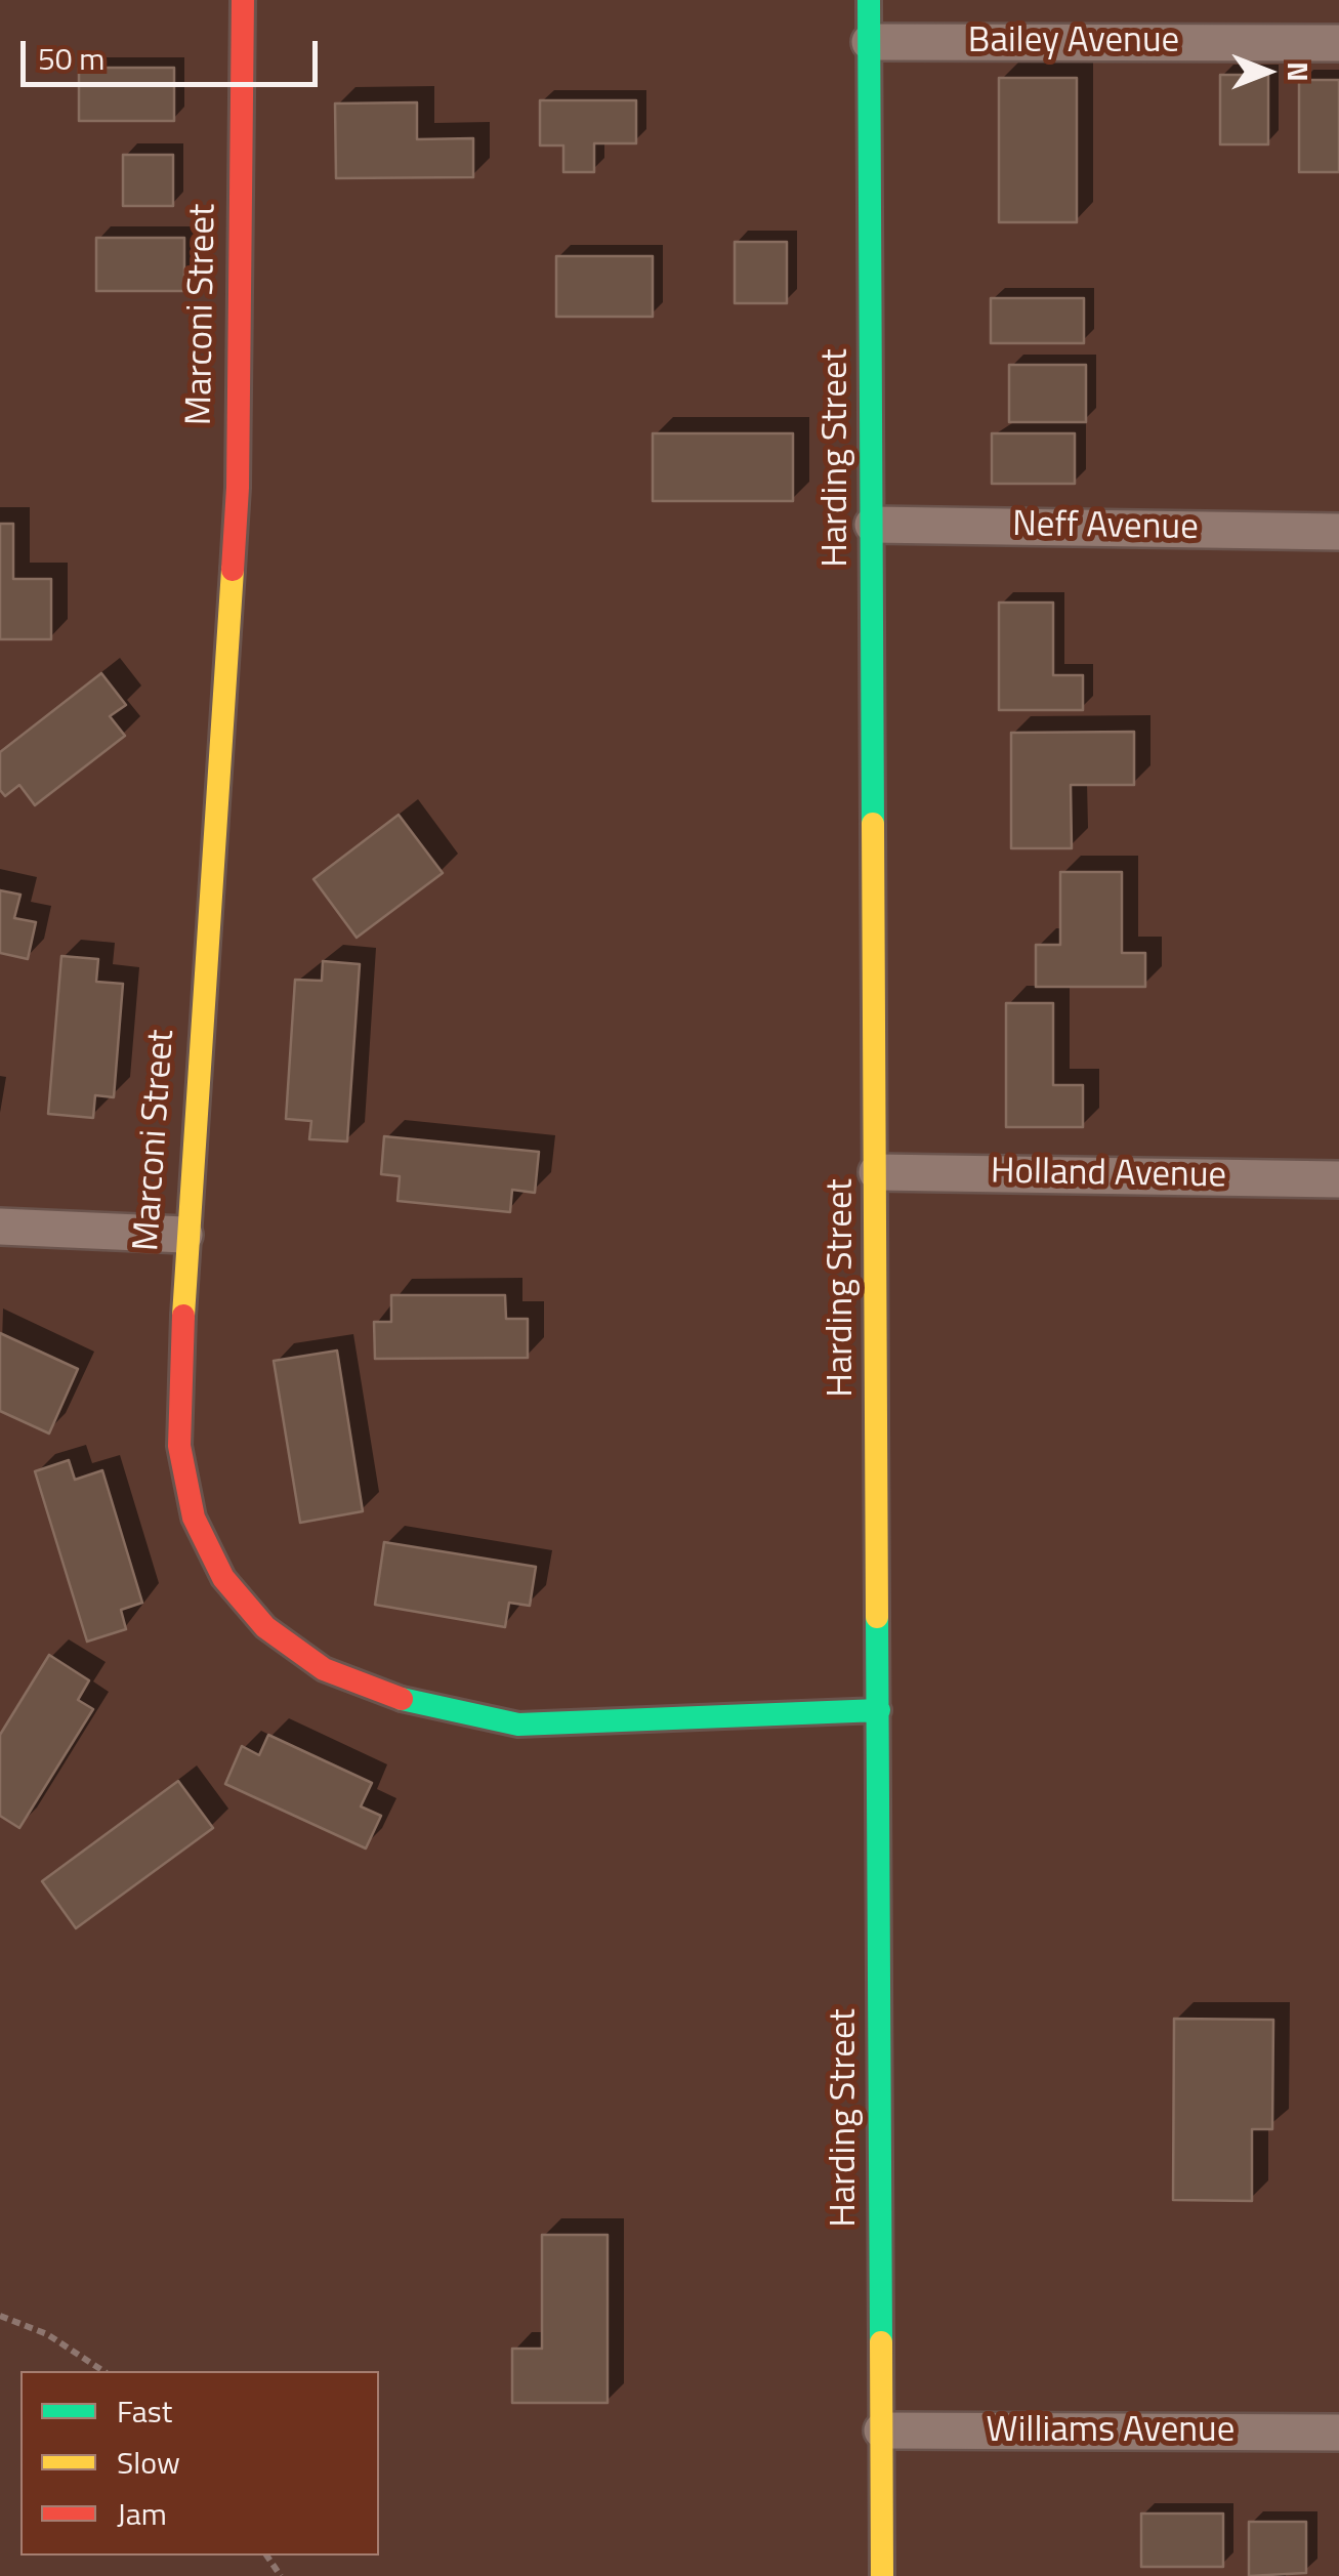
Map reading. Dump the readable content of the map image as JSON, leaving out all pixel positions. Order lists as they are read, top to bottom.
{
  "streets": {
    "street": [
      "Bailey Avenue",
      "Marconi Street",
      "Harding Street",
      "Neff Avenue",
      "Holland Avenue",
      "Williams Avenue"
    ]
  },
  "crossings": [
    ["Bailey Avenue", "Harding Street"],
    ["Marconi Street", "Harding Street"],
    ["Harding Street", "Neff Avenue"],
    ["Harding Street", "Holland Avenue"],
    ["Harding Street", "Williams Avenue"]
  ],
  "legend": ["Fast", "Slow", "Jam"],
  "scale_bar": "50 m",
  "north": "right"
}
